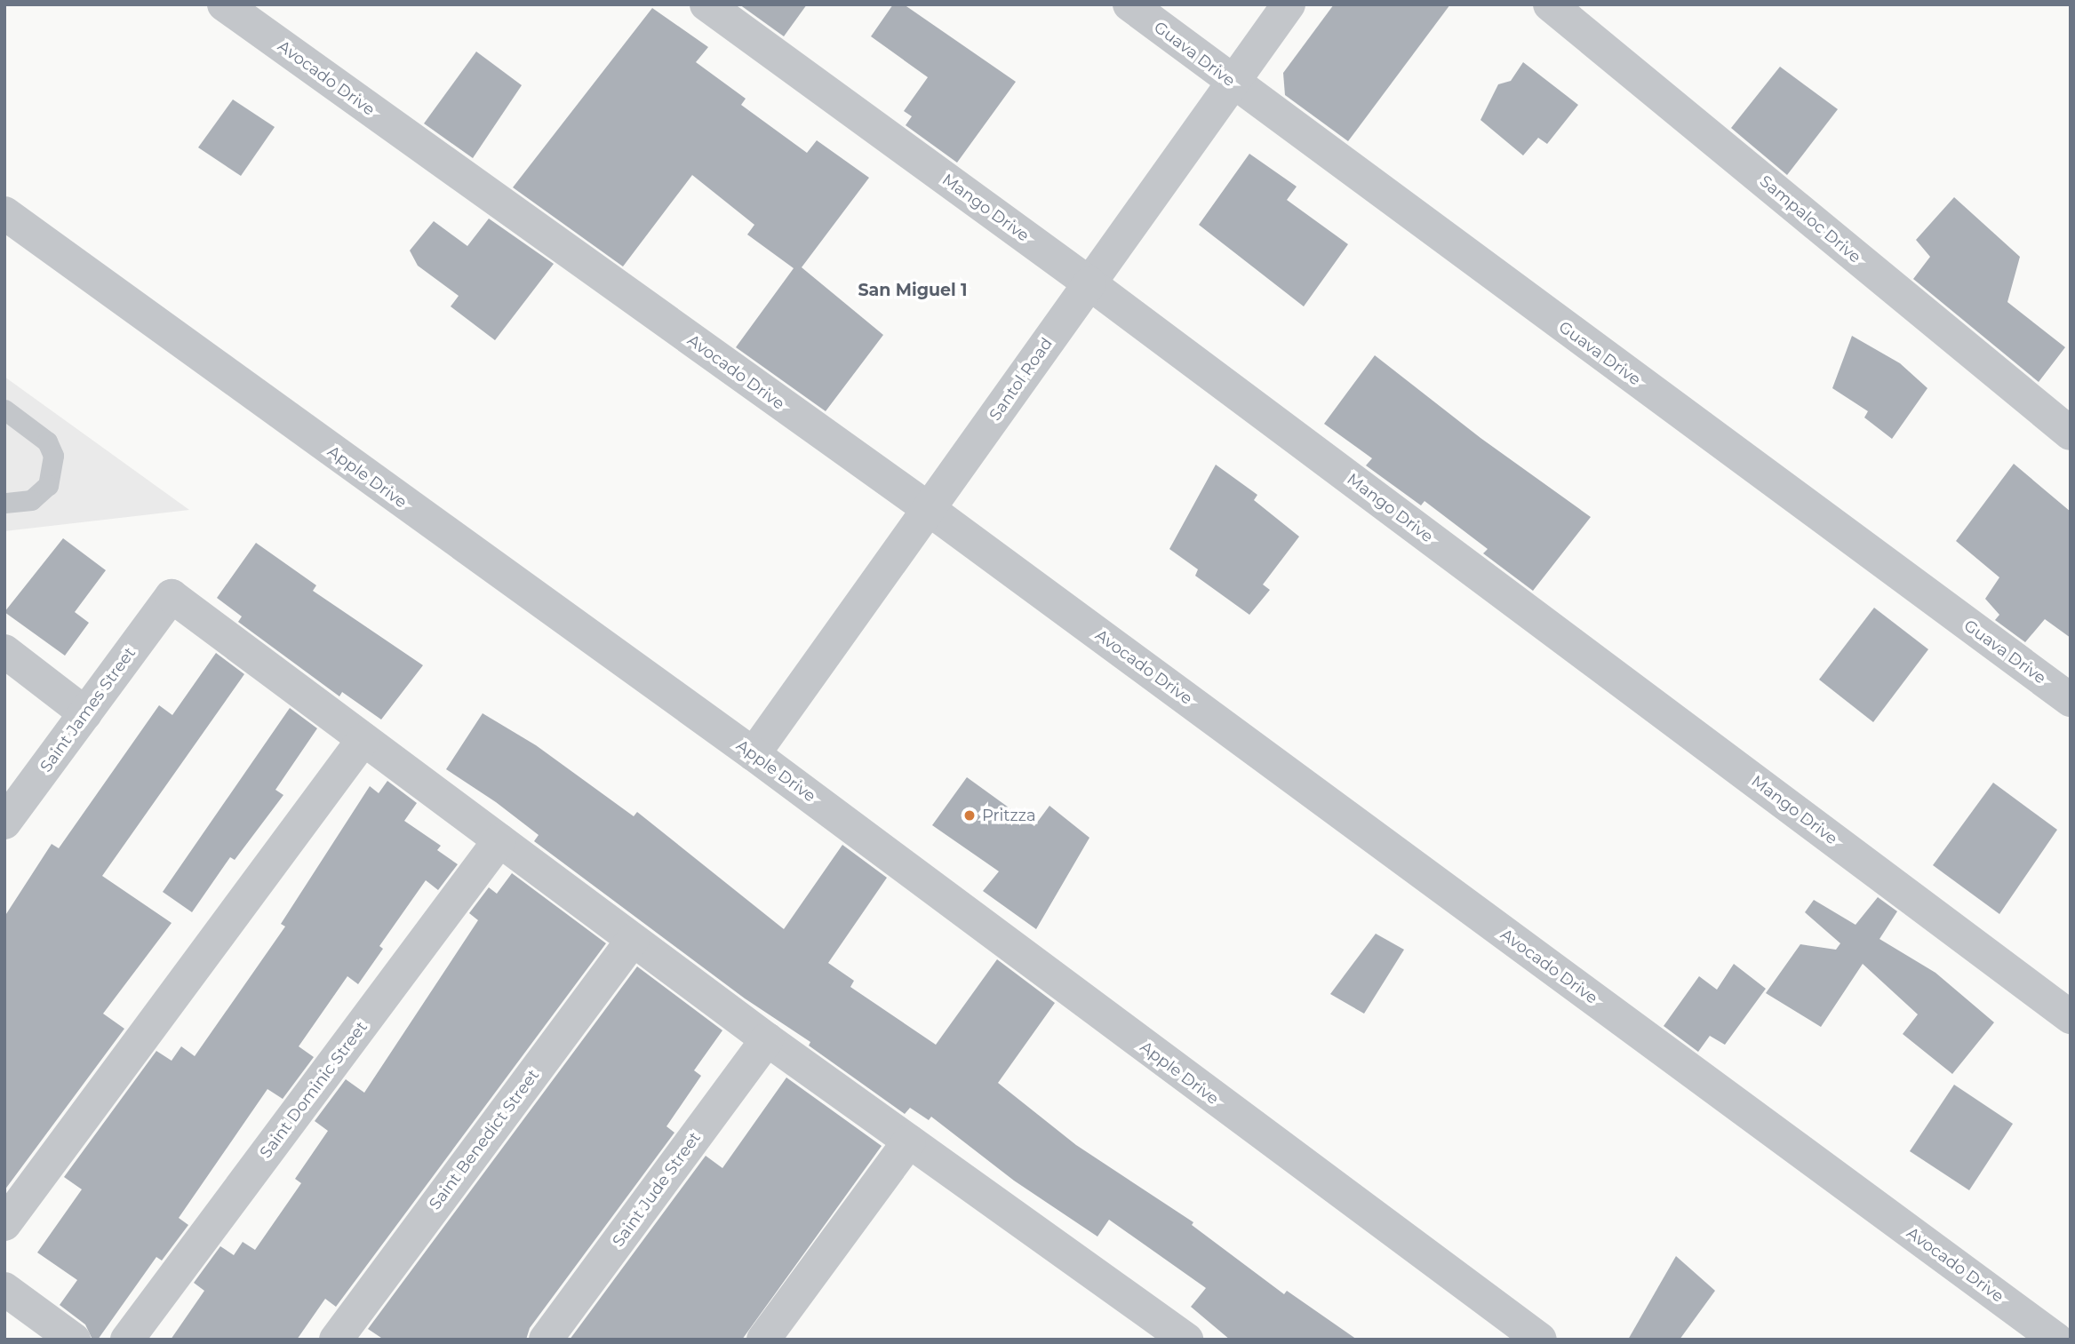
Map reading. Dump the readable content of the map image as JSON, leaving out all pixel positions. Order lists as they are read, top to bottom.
{
  "streets": {
    "street": [
      "Guava Drive",
      "Avocado Drive",
      "Mango Drive",
      "Sampaloc Drive",
      "Santol Road",
      "Apple Drive",
      "Saint James Street",
      "Saint Dominic Street",
      "Saint Benedict Street",
      "Saint Jude Street"
    ]
  },
  "crossings": [
    ["Guava Drive", "Santol Road"],
    ["Avocado Drive", "Santol Road"],
    ["Mango Drive", "Santol Road"],
    ["Santol Road", "Apple Drive"]
  ],
  "districts": ["San Miguel 1"],
  "places": ["Pritzza"]
}
